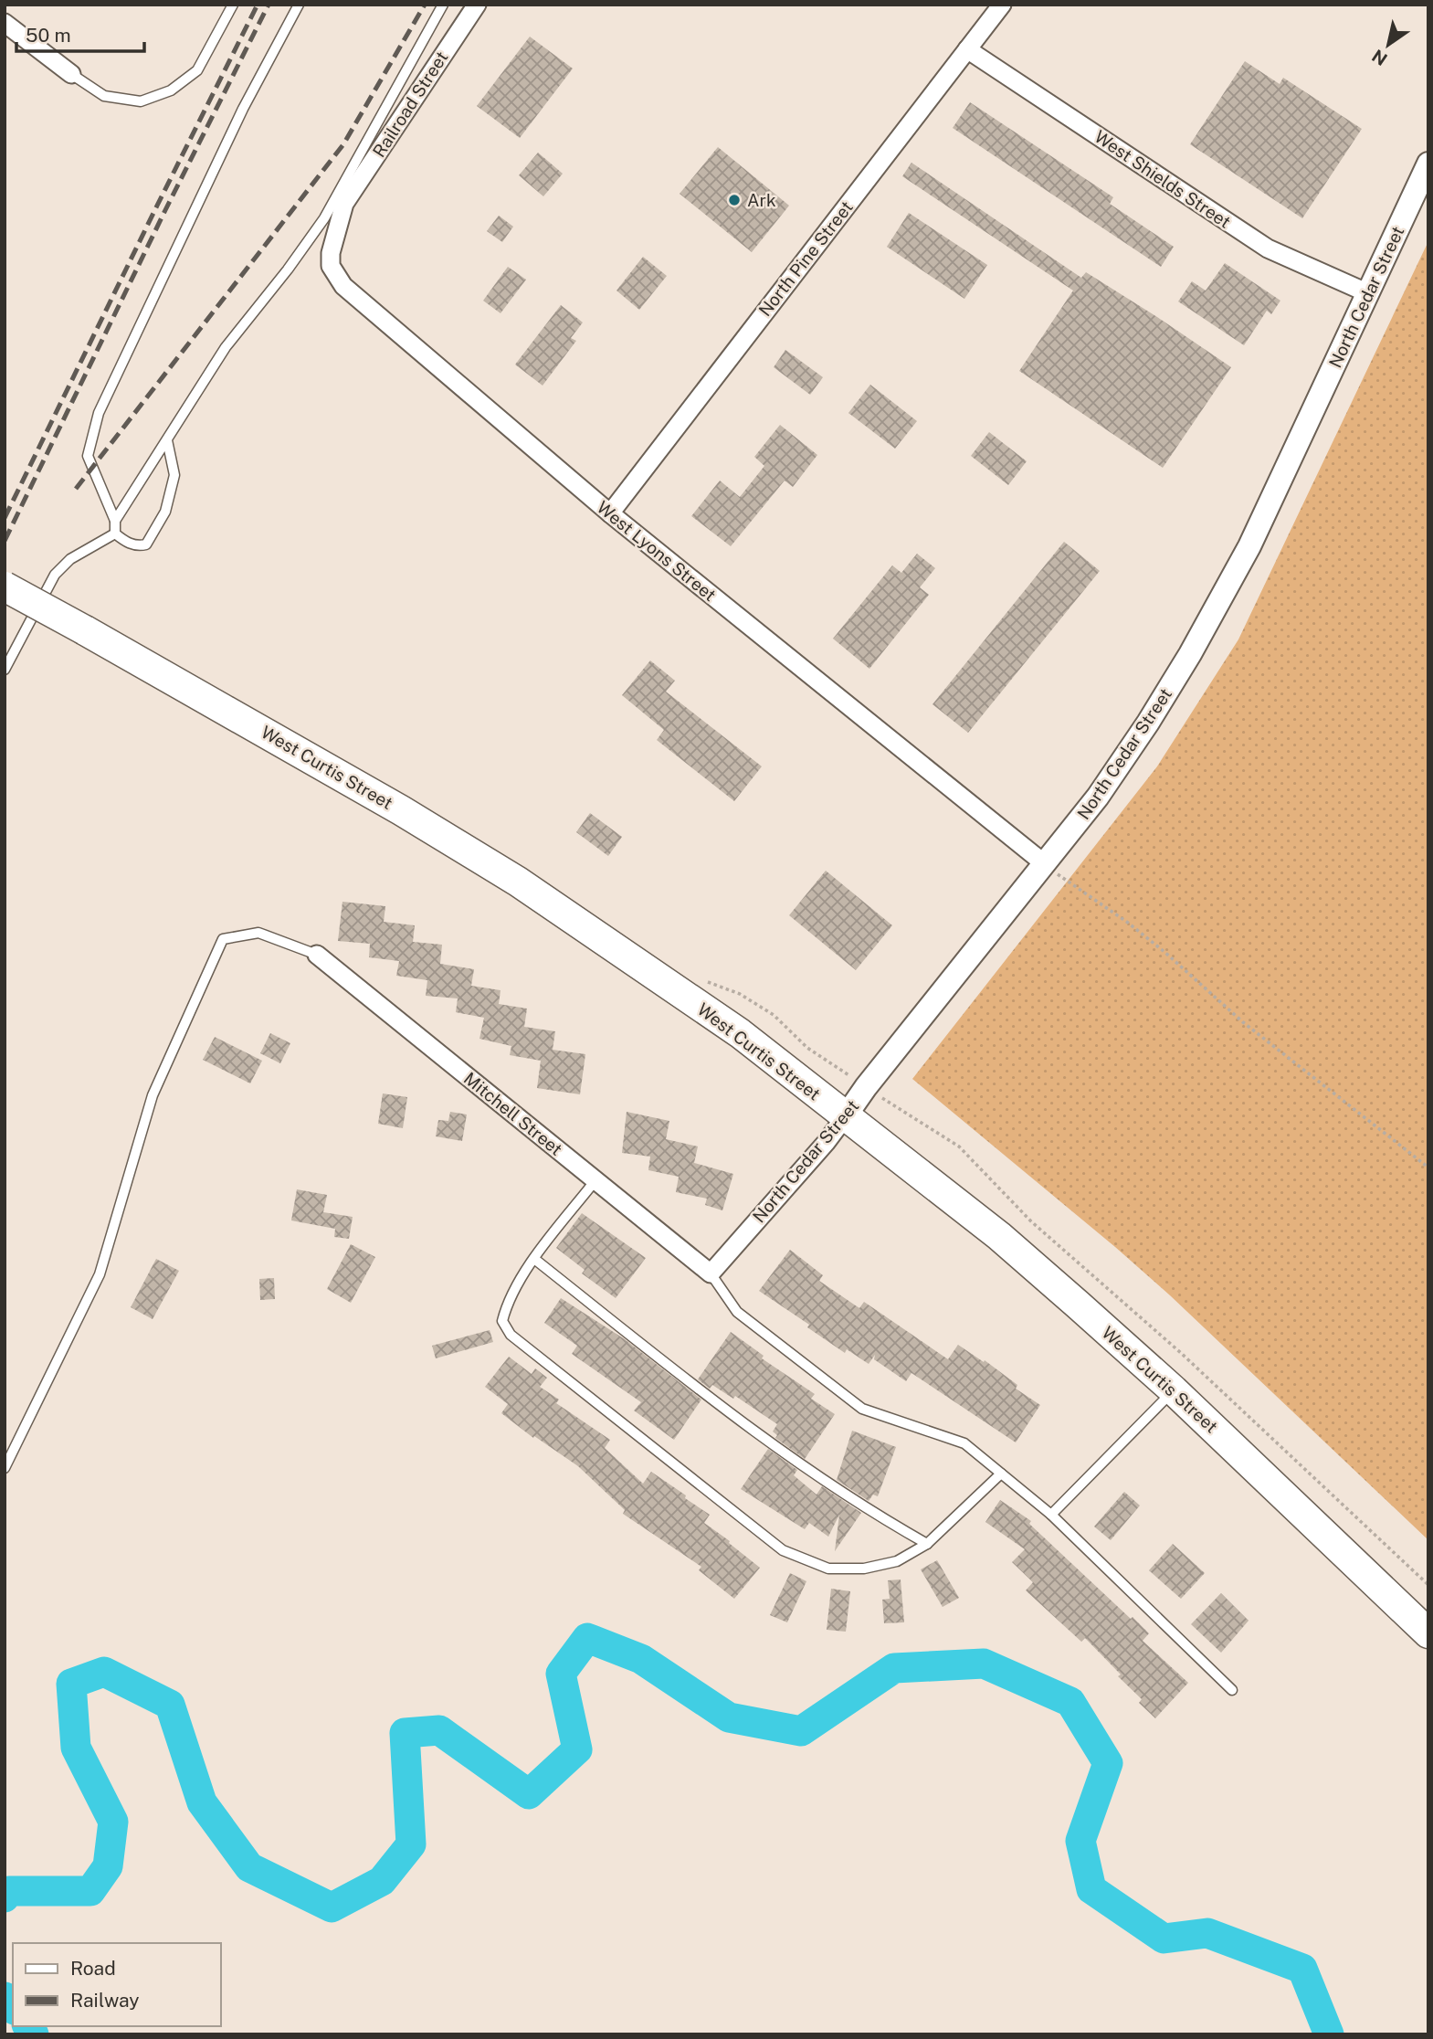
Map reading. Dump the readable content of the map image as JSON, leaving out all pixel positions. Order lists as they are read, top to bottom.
{
  "streets": {
    "main road": ["West Curtis Street"],
    "street": [
      "Railroad Street",
      "West Shields Street",
      "North Pine Street",
      "North Cedar Street",
      "West Lyons Street",
      "Mitchell Street"
    ]
  },
  "crossings": [
    ["Railroad Street", "West Lyons Street"],
    ["West Shields Street", "North Pine Street"],
    ["West Shields Street", "North Cedar Street"],
    ["North Pine Street", "West Lyons Street"],
    ["North Cedar Street", "West Lyons Street"],
    ["North Cedar Street", "West Curtis Street"],
    ["North Cedar Street", "Mitchell Street"]
  ],
  "places": ["Ark"],
  "legend": ["Road", "Railway"],
  "scale_bar": "50 m",
  "north": "bottom left"
}
